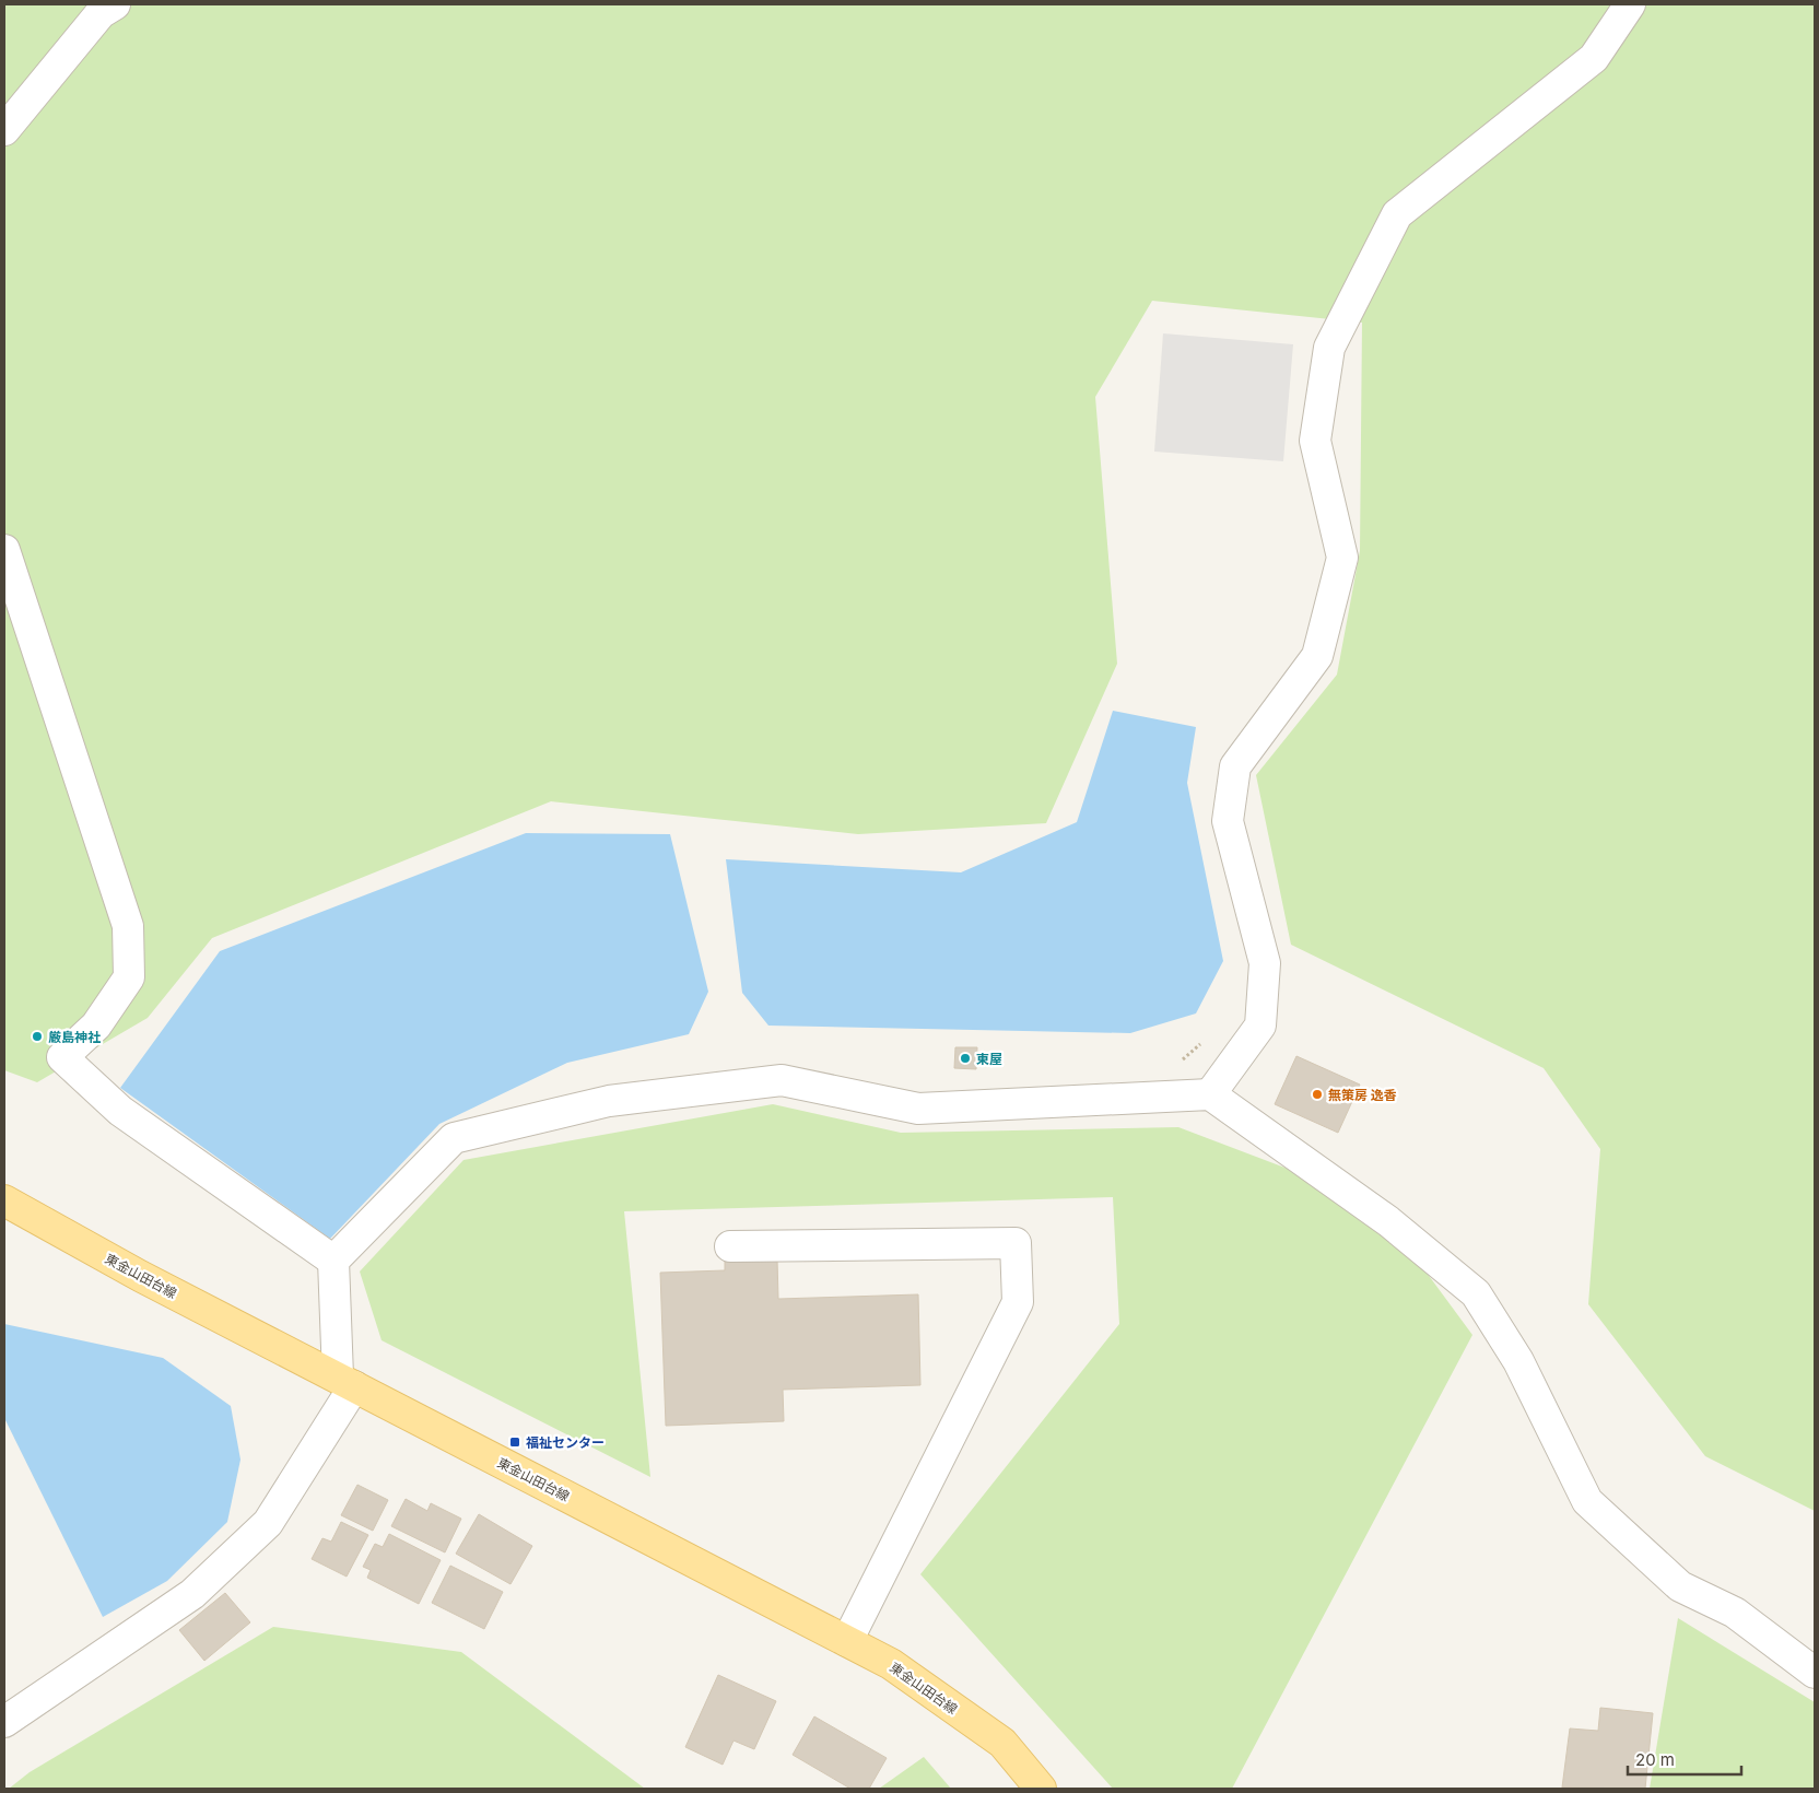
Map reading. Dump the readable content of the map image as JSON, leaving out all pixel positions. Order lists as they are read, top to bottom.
{
  "streets": {
    "main road": ["東金山田台線"]
  },
  "places": {
    "other": ["厳島神社", "東屋", "無策房 逸香"],
    "transit": ["福祉センター"]
  },
  "scale_bar": "20 m"
}
